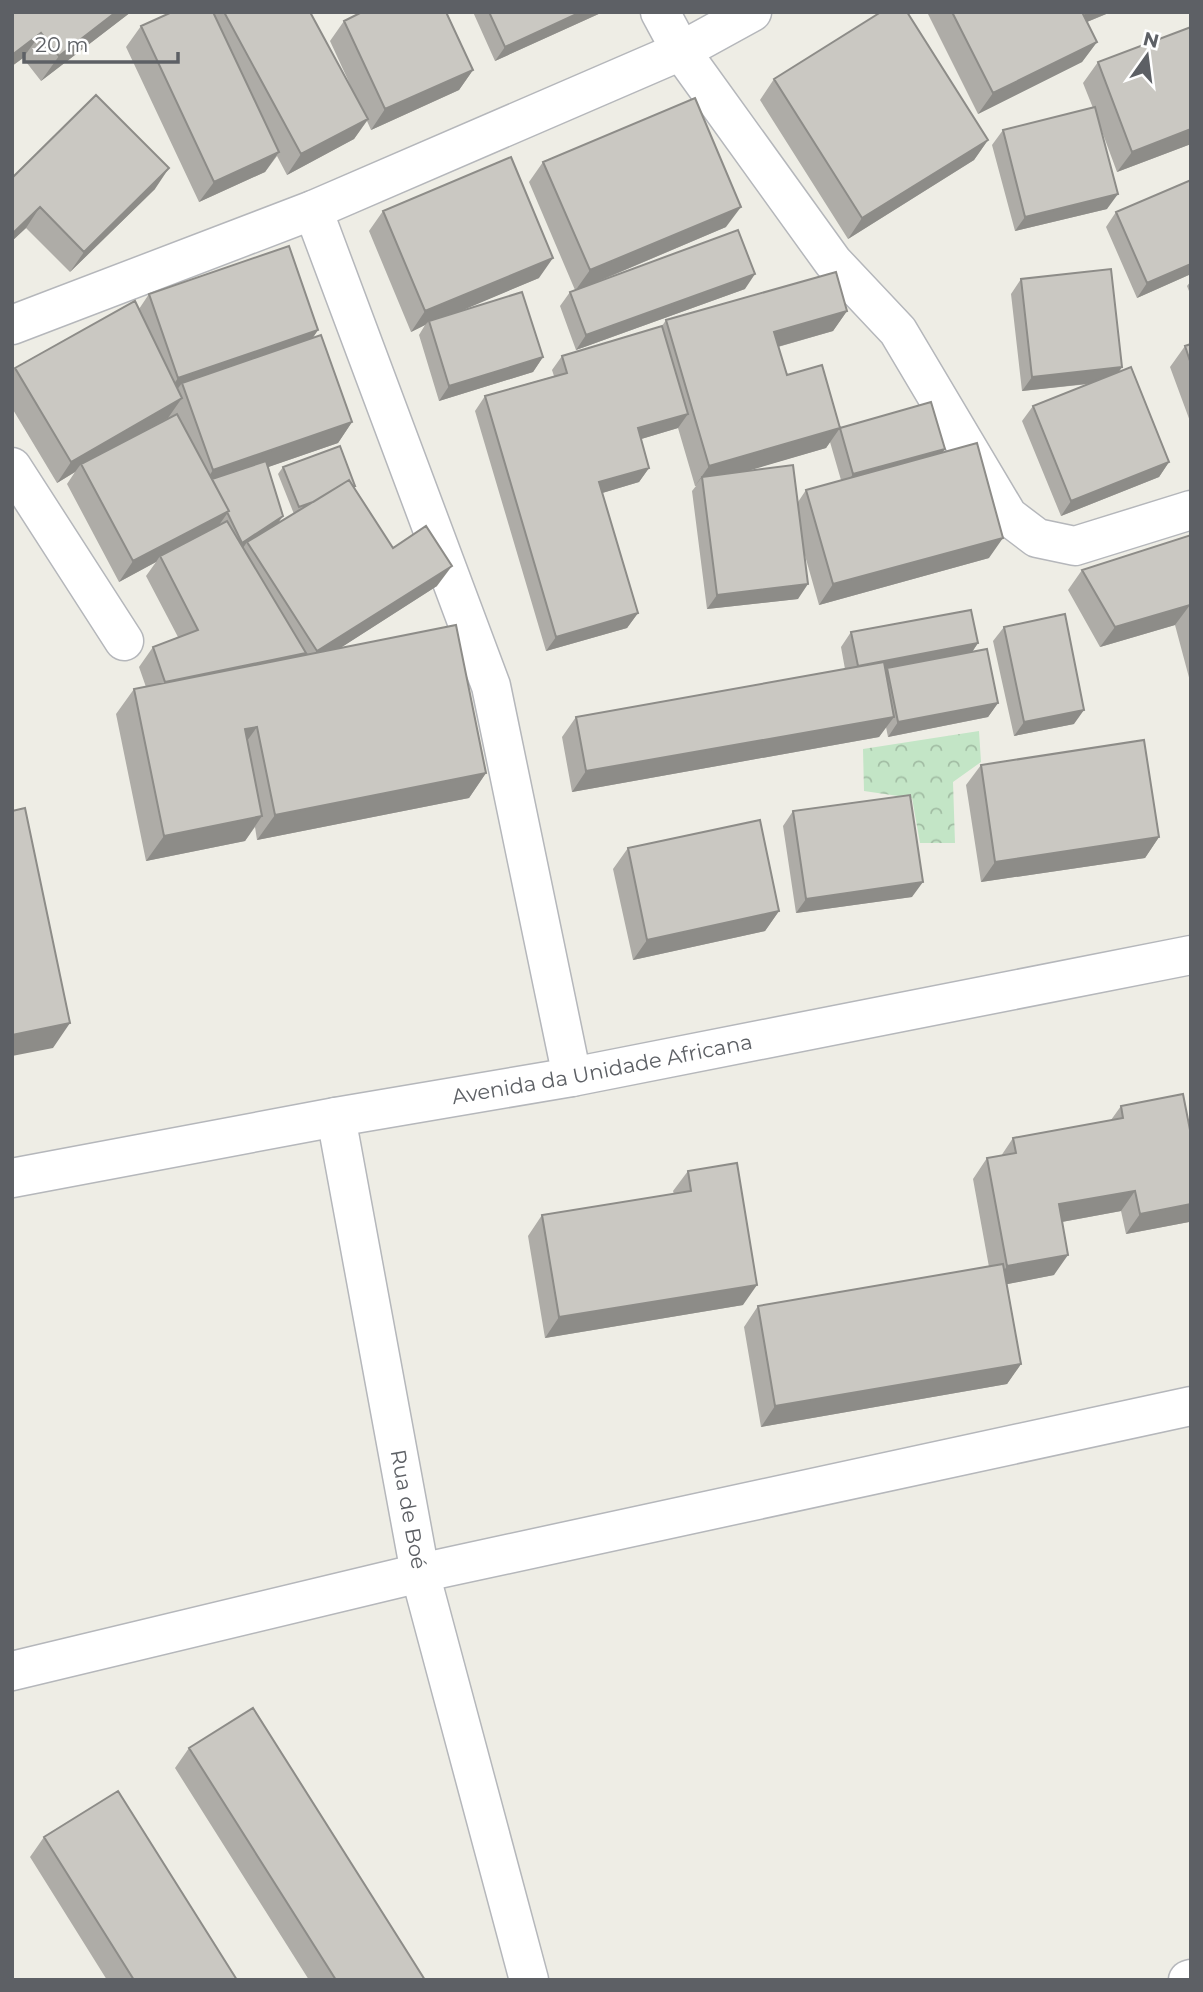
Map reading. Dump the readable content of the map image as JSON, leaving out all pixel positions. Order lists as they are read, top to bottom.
{
  "streets": {
    "street": ["Avenida da Unidade Africana", "Rua de Boé"]
  },
  "crossings": [
    ["Avenida da Unidade Africana", "Rua de Boé"]
  ],
  "scale_bar": "20 m",
  "north": "top"
}
